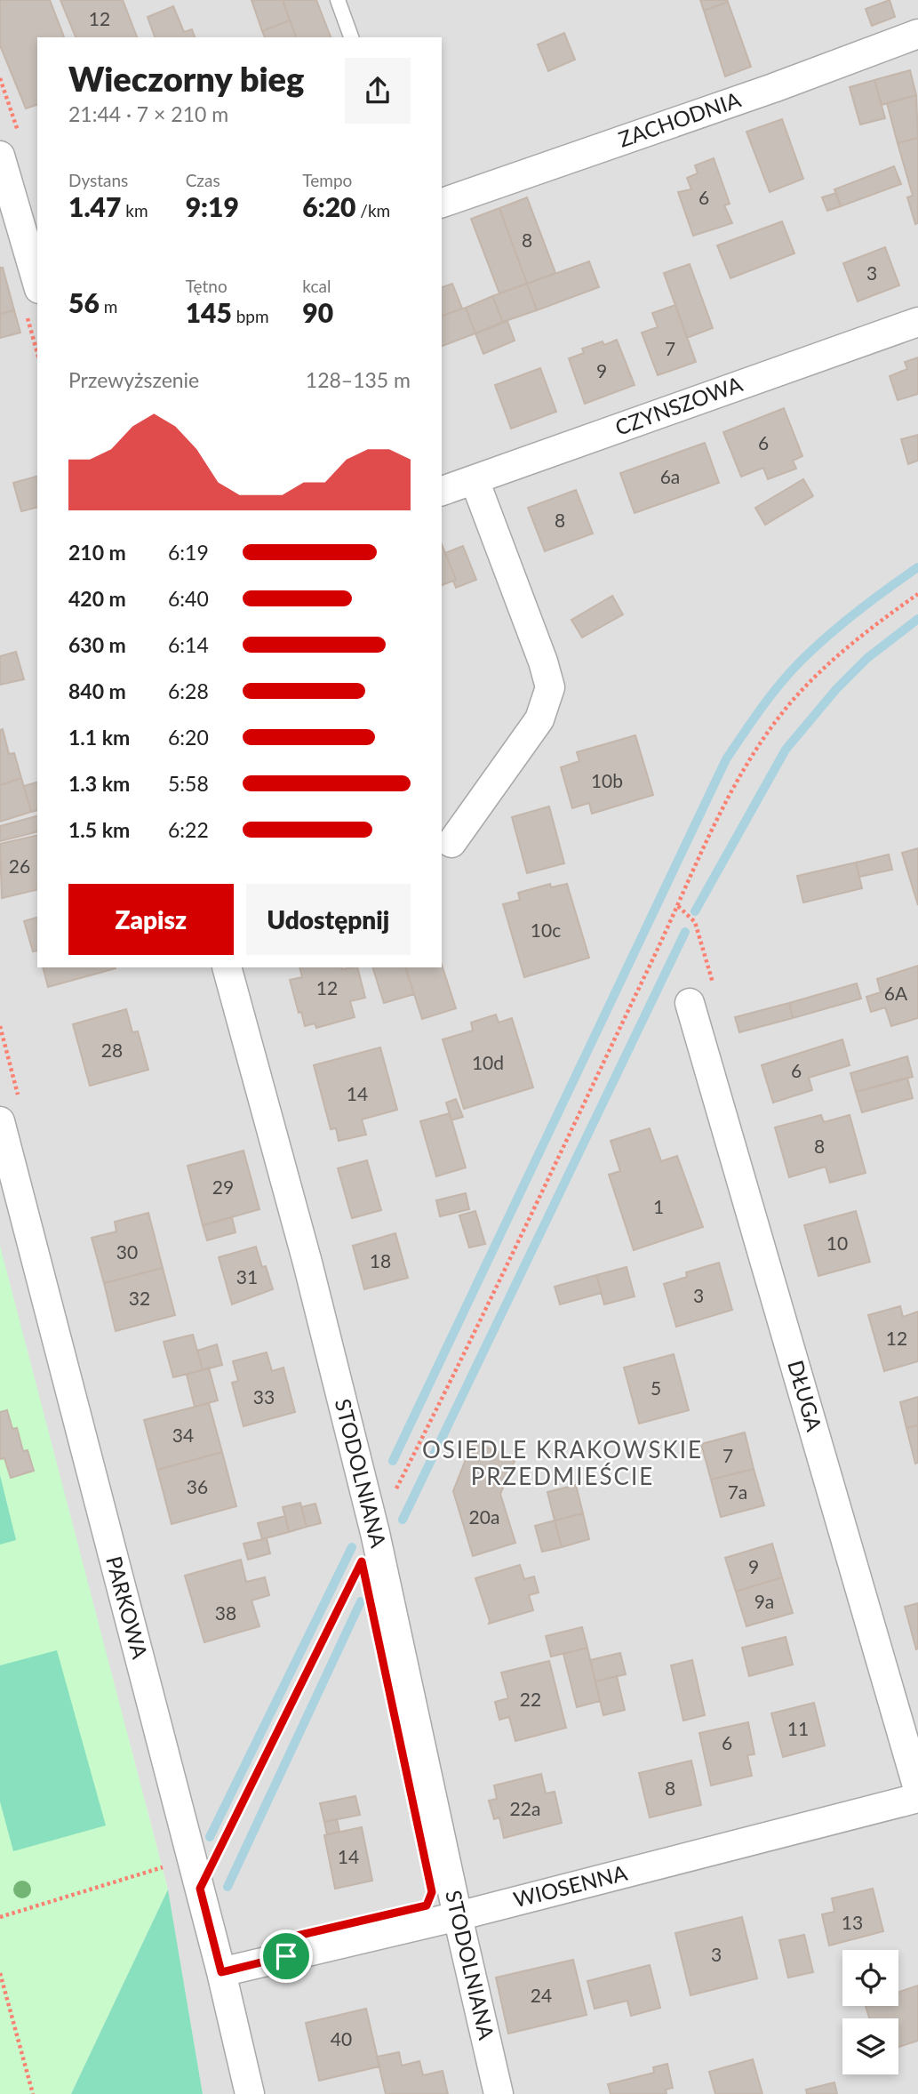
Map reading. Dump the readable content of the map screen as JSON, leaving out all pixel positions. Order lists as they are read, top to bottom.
{
  "streets": {
    "street": [
      "ZACHODNIA",
      "CZYNSZOWA",
      "DŁUGA",
      "STODOLNIANA",
      "PARKOWA",
      "WIOSENNA"
    ]
  },
  "crossings": [
    ["STODOLNIANA", "WIOSENNA"],
    ["PARKOWA", "WIOSENNA"]
  ],
  "districts": ["OSIEDLE KRAKOWSKIE PRZEDMIEŚCIE"],
  "house_numbers": [
    "12",
    "6",
    "8",
    "3",
    "7",
    "9",
    "6",
    "6a",
    "8",
    "10b",
    "26",
    "10c",
    "12",
    "6A",
    "28",
    "10d",
    "6",
    "14",
    "8",
    "29",
    "1",
    "10",
    "30",
    "18",
    "31",
    "3",
    "32",
    "12",
    "5",
    "33",
    "34",
    "7",
    "36",
    "7a",
    "20a",
    "9",
    "9a",
    "38",
    "22",
    "11",
    "6",
    "8",
    "22a",
    "14",
    "13",
    "3",
    "24",
    "40"
  ],
  "page": {
    "heading": ["Wieczorny bieg", "21:44 · 7 × 210 m"],
    "stats": [
      ["Dystans", "1.47 km"],
      ["Czas", "9:19"],
      ["Tempo", "6:20 /km"],
      ["56 m"],
      ["Tętno", "145 bpm"],
      ["kcal", "90"]
    ],
    "chart": ["Przewyższenie", "128–135 m"],
    "list": [
      {
        "name": "210 m",
        "note": "6:19"
      },
      {
        "name": "420 m",
        "note": "6:40"
      },
      {
        "name": "630 m",
        "note": "6:14"
      },
      {
        "name": "840 m",
        "note": "6:28"
      },
      {
        "name": "1.1 km",
        "note": "6:20"
      },
      {
        "name": "1.3 km",
        "note": "5:58"
      },
      {
        "name": "1.5 km",
        "note": "6:22"
      }
    ],
    "buttons": ["Zapisz", "Udostępnij"]
  }
}
